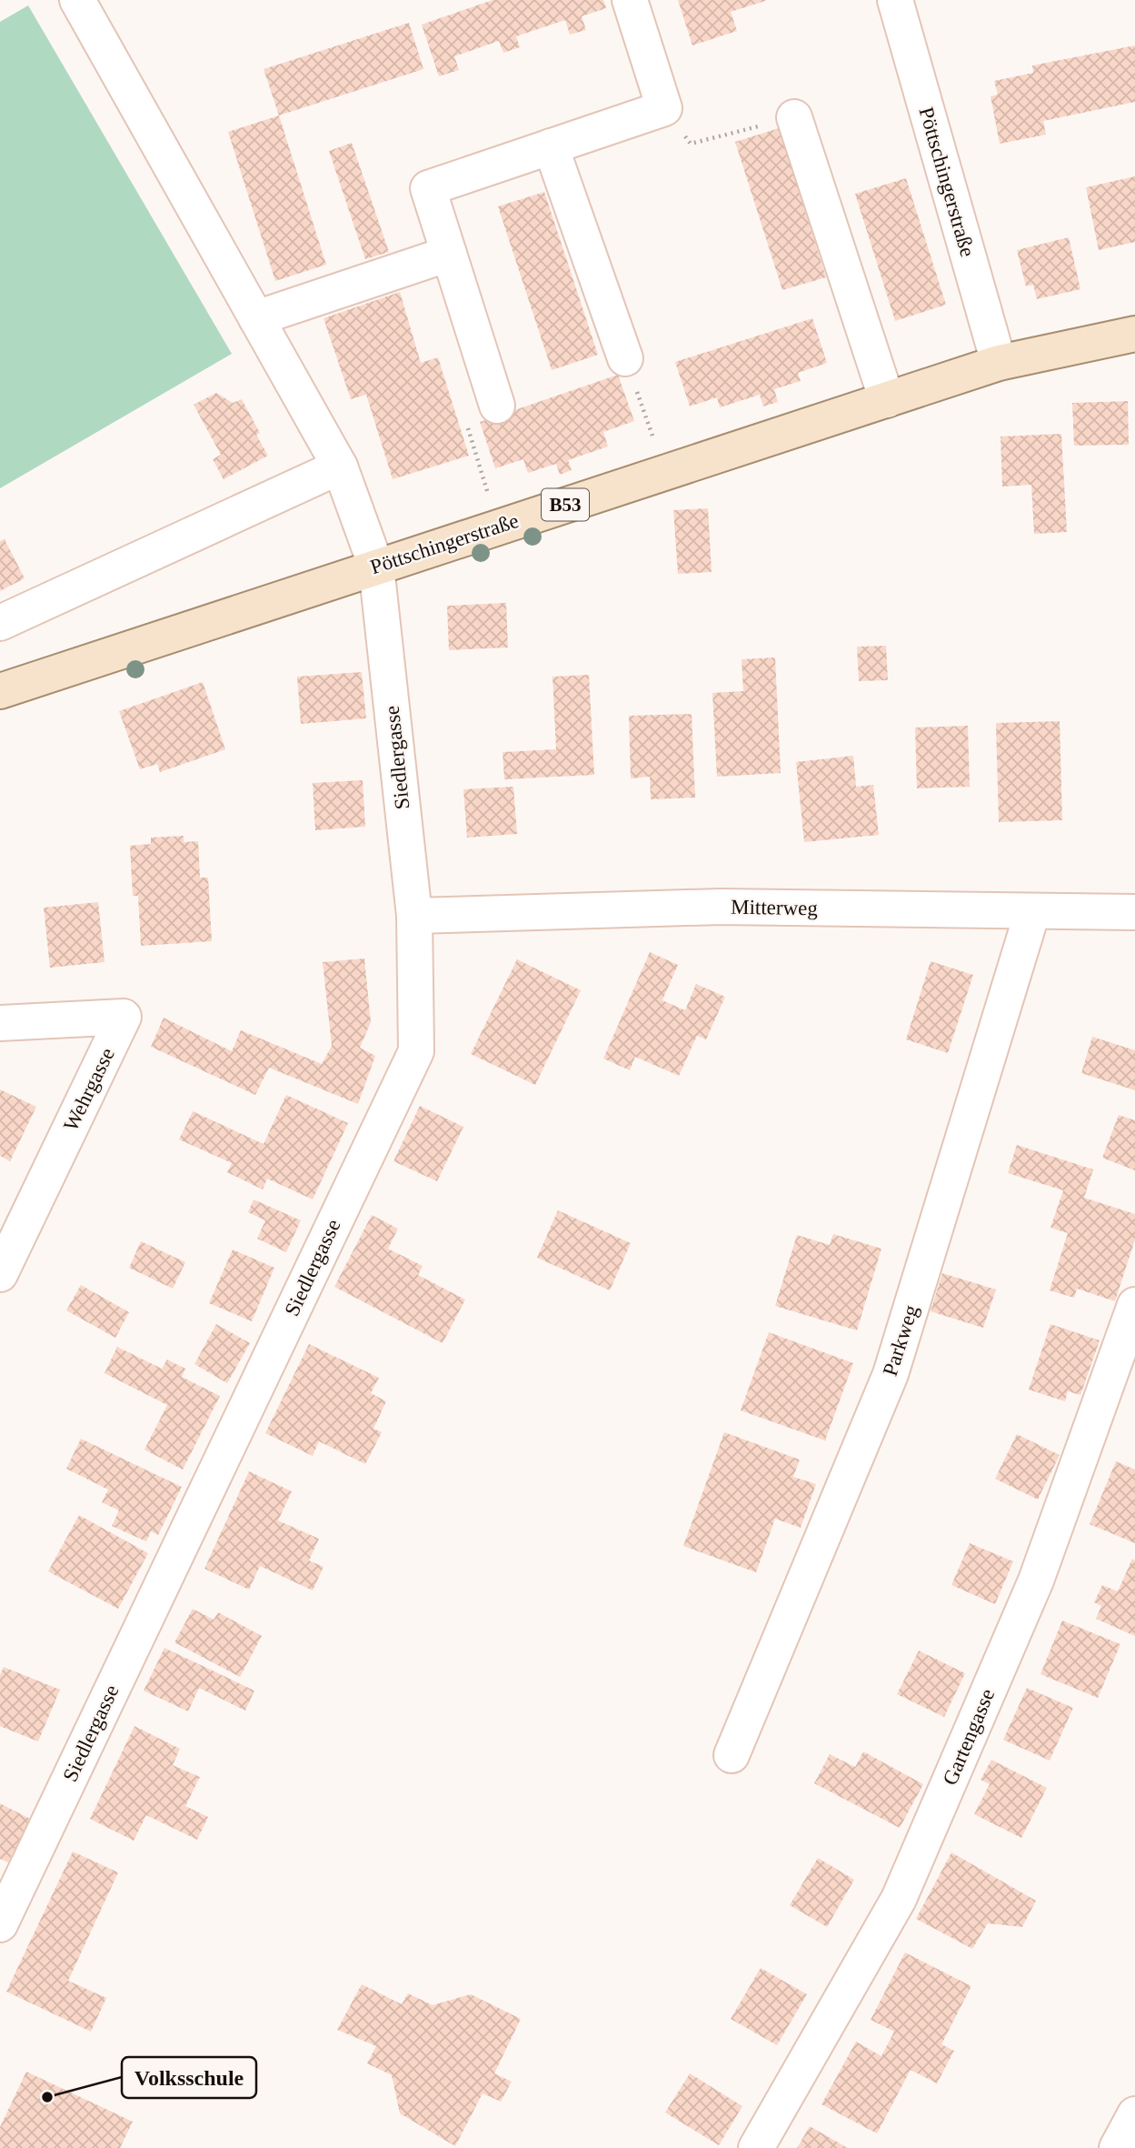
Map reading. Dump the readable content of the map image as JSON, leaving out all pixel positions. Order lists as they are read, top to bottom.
{
  "streets": {
    "main road": ["Pöttschingerstraße", "B53"],
    "street": [
      "Siedlergasse",
      "Mitterweg",
      "Wehrgasse",
      "Parkweg",
      "Gartengasse"
    ]
  },
  "crossings": [
    ["Pöttschingerstraße", "Siedlergasse"],
    ["Siedlergasse", "Mitterweg"],
    ["Mitterweg", "Parkweg"]
  ],
  "places": ["Volksschule"]
}
